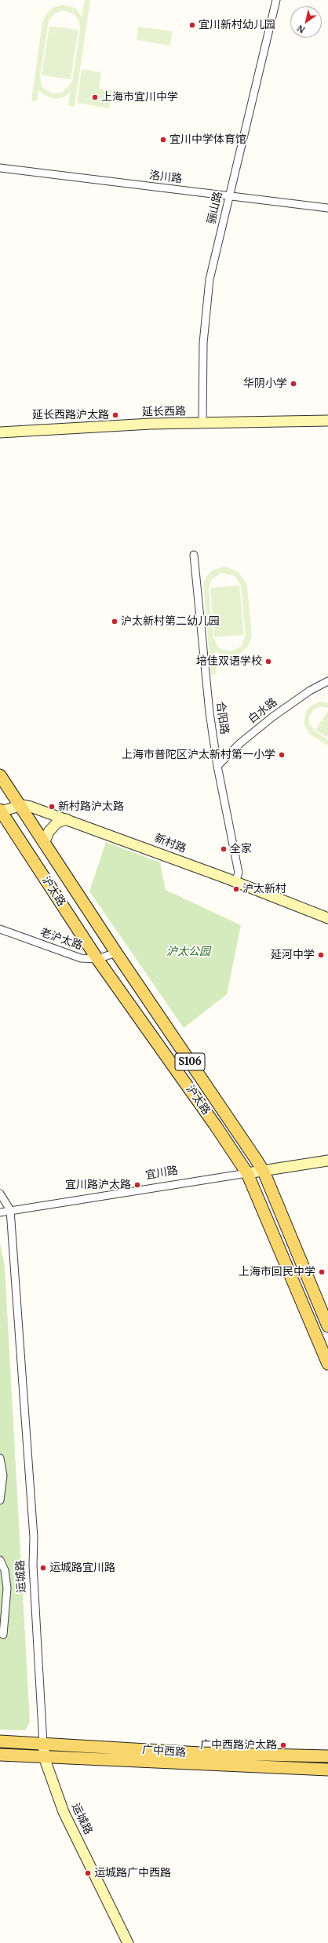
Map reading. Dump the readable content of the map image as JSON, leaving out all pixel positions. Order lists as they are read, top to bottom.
{
  "streets": {
    "main road": ["沪太路", "S106", "广中西路"],
    "street": [
      "洛川路",
      "骊山路",
      "延长西路",
      "白水路",
      "合阳路",
      "新村路",
      "老沪太路",
      "宜川路",
      "运城路"
    ]
  },
  "crossings": [
    ["洛川路", "骊山路"],
    ["骊山路", "延长西路"],
    ["白水路", "合阳路"],
    ["合阳路", "新村路"],
    ["新村路", "沪太路"],
    ["沪太路", "老沪太路"],
    ["沪太路", "宜川路"],
    ["宜川路", "运城路"],
    ["运城路", "广中西路"]
  ],
  "parks": ["沪太公园"],
  "places": [
    "宜川新村幼儿园",
    "上海市宜川中学",
    "宜川中学体育馆",
    "华阴小学",
    "延长西路沪太路",
    "沪太新村第二幼儿园",
    "培佳双语学校",
    "上海市普陀区沪太新村第一小学",
    "新村路沪太路",
    "全家",
    "沪太新村",
    "延河中学",
    "宜川路沪太路",
    "上海市回民中学",
    "运城路宜川路",
    "广中西路沪太路",
    "运城路广中西路"
  ],
  "north": "bottom left"
}
